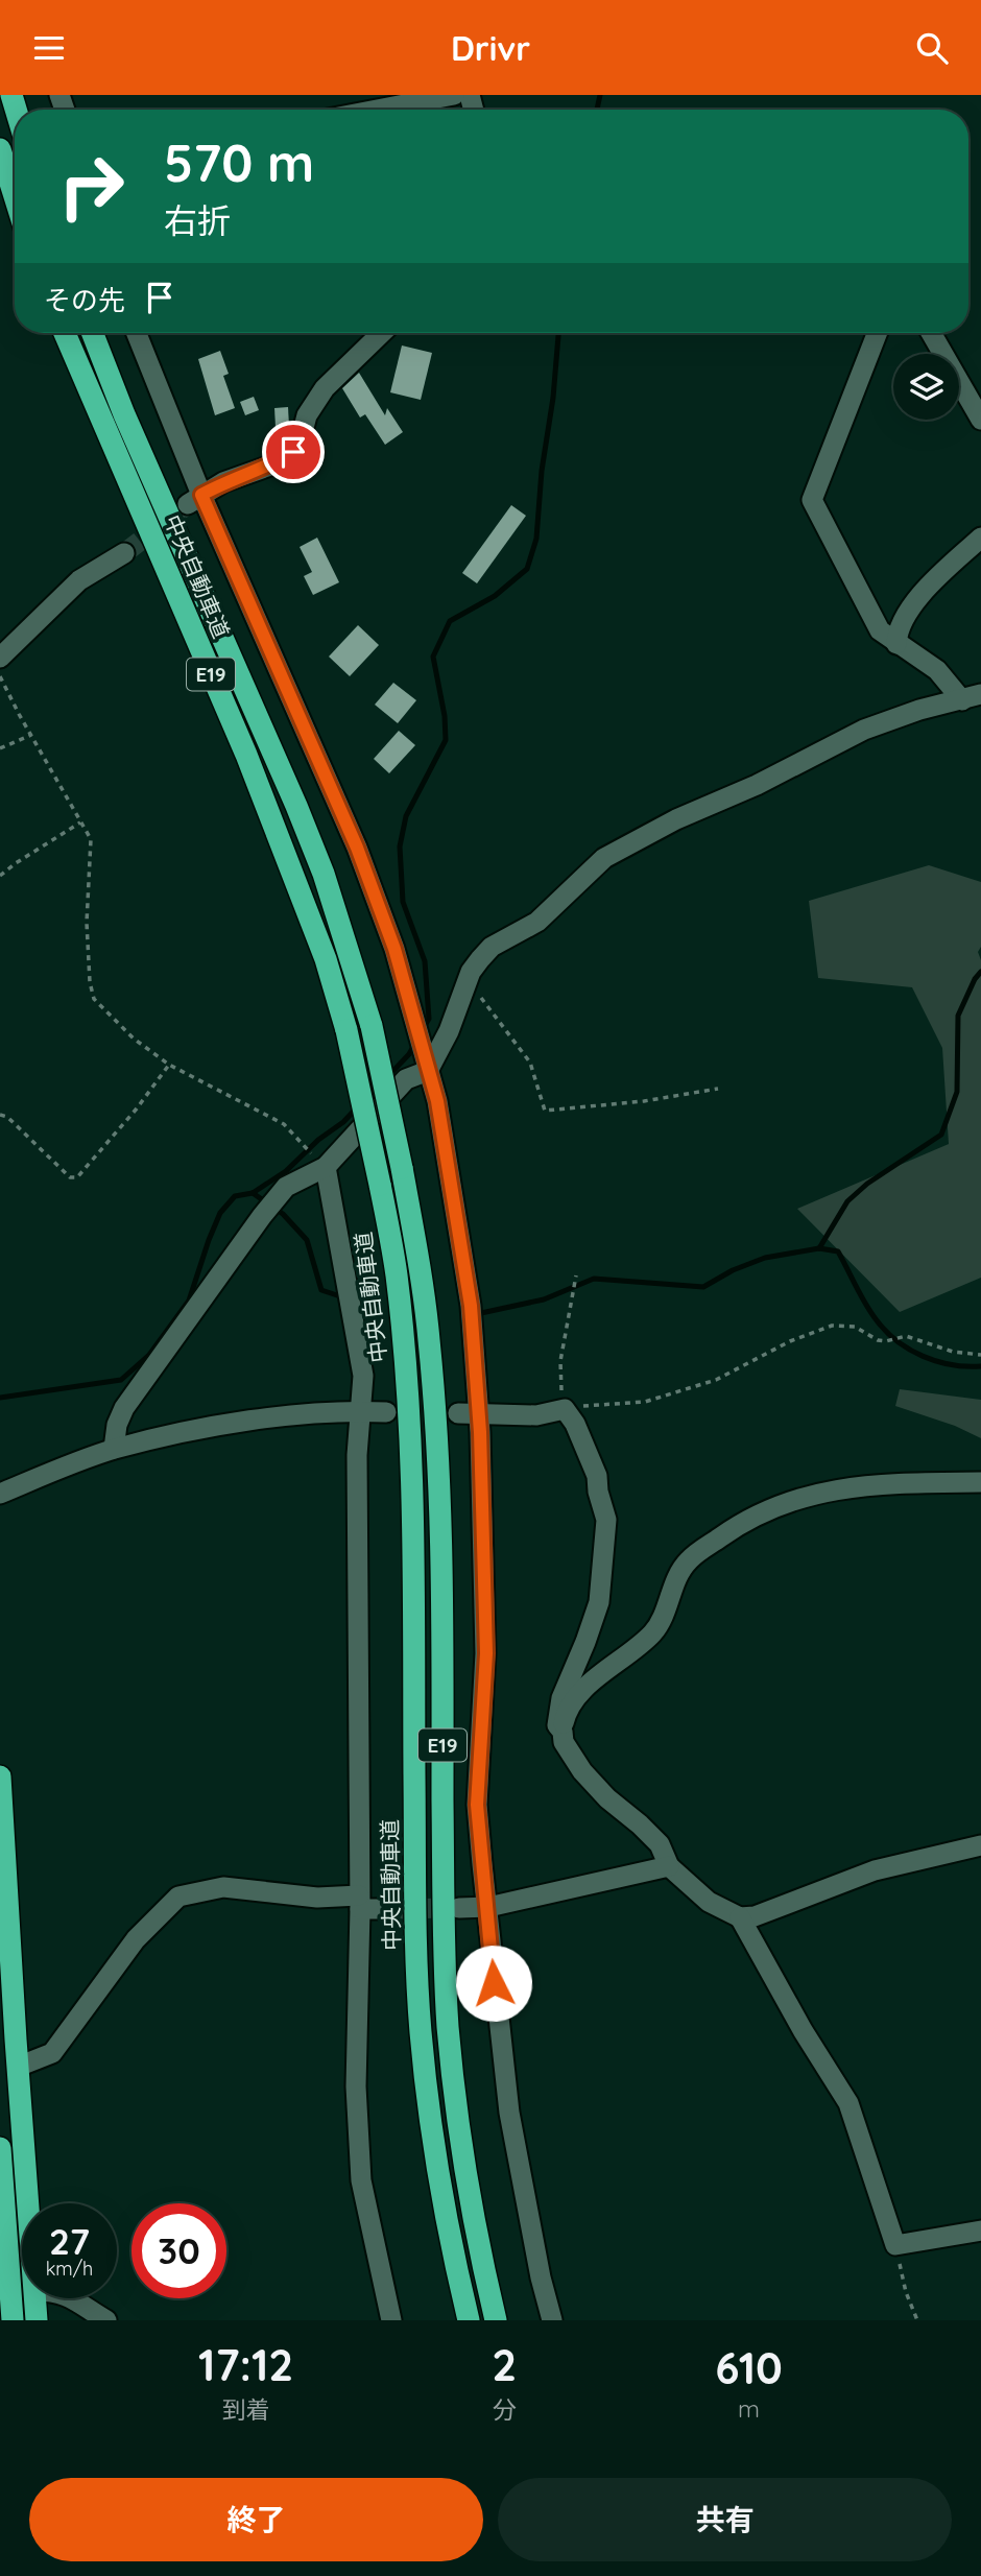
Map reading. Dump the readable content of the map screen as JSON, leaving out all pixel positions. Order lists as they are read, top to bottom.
{
  "streets": {
    "highway": ["中央自動車道", "E19"]
  },
  "page": {
    "header": "Drivr",
    "turn": ["570 m", "右折"],
    "then": "その先",
    "speed": "27 km/h",
    "limit": "30",
    "eta": [
      "17:12",
      "到着",
      "2",
      "分",
      "610",
      "m"
    ],
    "buttons": ["終了", "共有"]
  }
}
